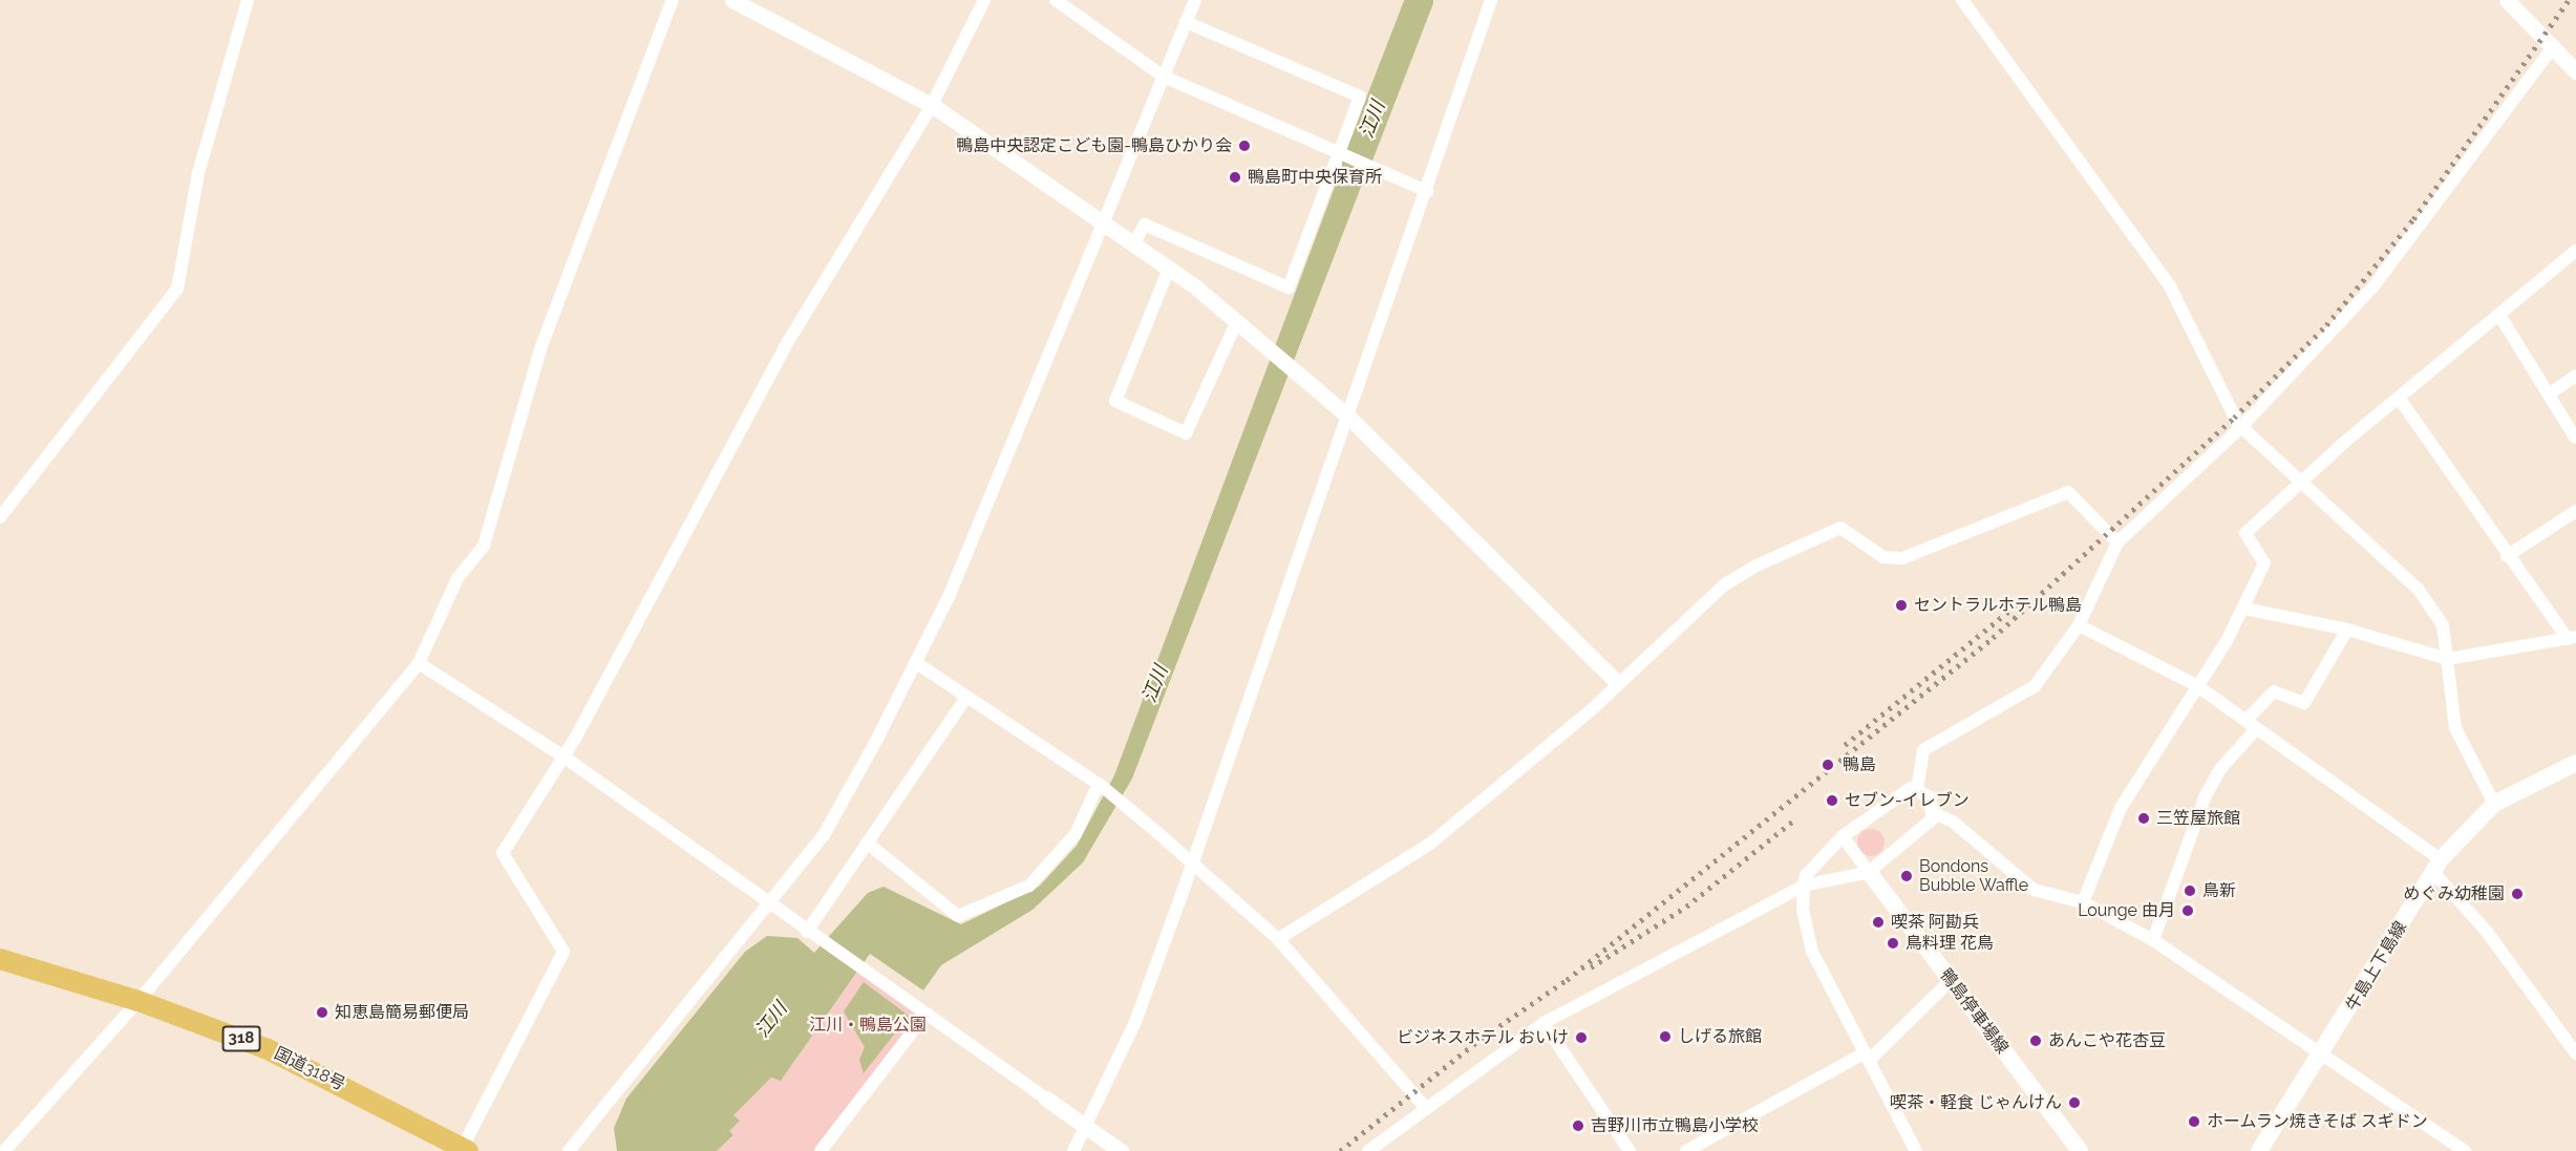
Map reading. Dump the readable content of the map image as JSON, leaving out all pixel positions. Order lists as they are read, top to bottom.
{
  "streets": {
    "highway": ["318", "国道318号"],
    "main road": ["牛島上下島線", "鴨島停車場線"]
  },
  "water": ["江川"],
  "parks": ["江川・鴨島公園"],
  "places": [
    "鴨島中央認定こども園-鴨島ひかり会",
    "鴨島町中央保育所",
    "セントラルホテル鴨島",
    "鴨島",
    "セブン-イレブン",
    "三笠屋旅館",
    "Bondons Bubble Waffle",
    "鳥新",
    "めぐみ幼稚園",
    "Lounge 由月",
    "喫茶 阿勘兵",
    "鳥料理 花鳥",
    "知恵島簡易郵便局",
    "しげる旅館",
    "ビジネスホテル おいけ",
    "あんこや花杏豆",
    "喫茶・軽食 じゃんけん",
    "ホームラン焼きそば スギドン",
    "吉野川市立鴨島小学校"
  ]
}
